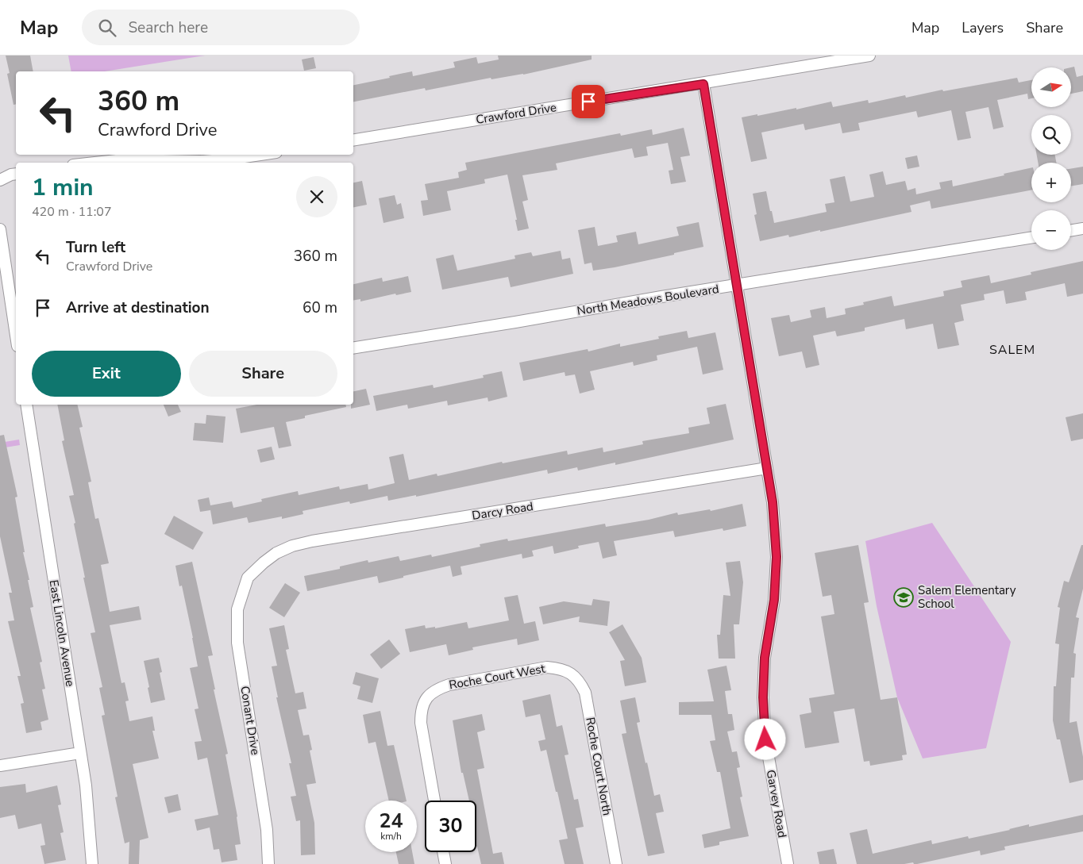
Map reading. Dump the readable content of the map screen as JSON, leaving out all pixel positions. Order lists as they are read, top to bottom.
{
  "streets": {
    "street": [
      "Crawford Drive",
      "North Meadows Boulevard",
      "Darcy Road",
      "East Lincoln Avenue",
      "Roche Court West",
      "Conant Drive",
      "Roche Court North",
      "Garvey Road"
    ]
  },
  "crossings": [
    ["Crawford Drive", "Garvey Road"],
    ["North Meadows Boulevard", "Garvey Road"],
    ["Darcy Road", "Conant Drive"],
    ["Darcy Road", "Garvey Road"],
    ["Roche Court West", "Roche Court North"]
  ],
  "districts": ["SALEM"],
  "places": {
    "school or university": ["Salem Elementary School"]
  },
  "north": "right",
  "page": {
    "header": "Map",
    "search": "Search here",
    "nav": ["Map", "Layers", "Share"],
    "map_buttons": ["+", "−"],
    "turn": ["360 m", "Crawford Drive"],
    "heading": ["1 min", "420 m · 11:07"],
    "list": [
      {
        "name": "Turn left",
        "note": "Crawford Drive",
        "value": "360 m"
      },
      {
        "name": "Arrive at destination",
        "value": "60 m"
      }
    ],
    "buttons": ["Exit", "Share"],
    "speed": "24 km/h",
    "limit": "30"
  }
}
